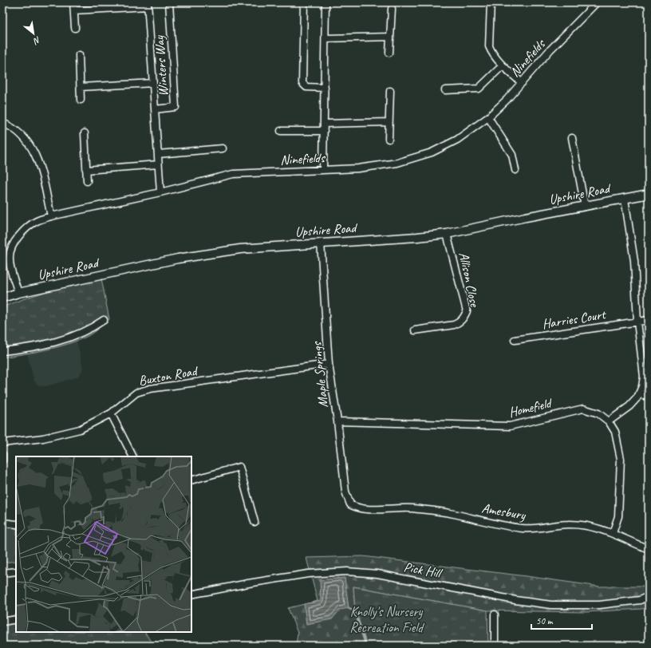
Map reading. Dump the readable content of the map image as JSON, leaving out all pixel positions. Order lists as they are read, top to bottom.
{
  "streets": {
    "street": [
      "Ninefields",
      "Winters Way",
      "Upshire Road",
      "Allison Close",
      "Harries Court",
      "Maple Springs",
      "Buxton Road",
      "Homefield",
      "Amesbury",
      "Pick Hill"
    ]
  },
  "crossings": [
    ["Ninefields", "Winters Way"],
    ["Ninefields", "Upshire Road"],
    ["Upshire Road", "Allison Close"],
    ["Upshire Road", "Maple Springs"],
    ["Maple Springs", "Buxton Road"],
    ["Maple Springs", "Homefield"],
    ["Maple Springs", "Amesbury"],
    ["Homefield", "Amesbury"]
  ],
  "parks": ["Knolly's Nursery Recreation Field"],
  "scale_bar": "50 m",
  "north": "bottom right"
}
